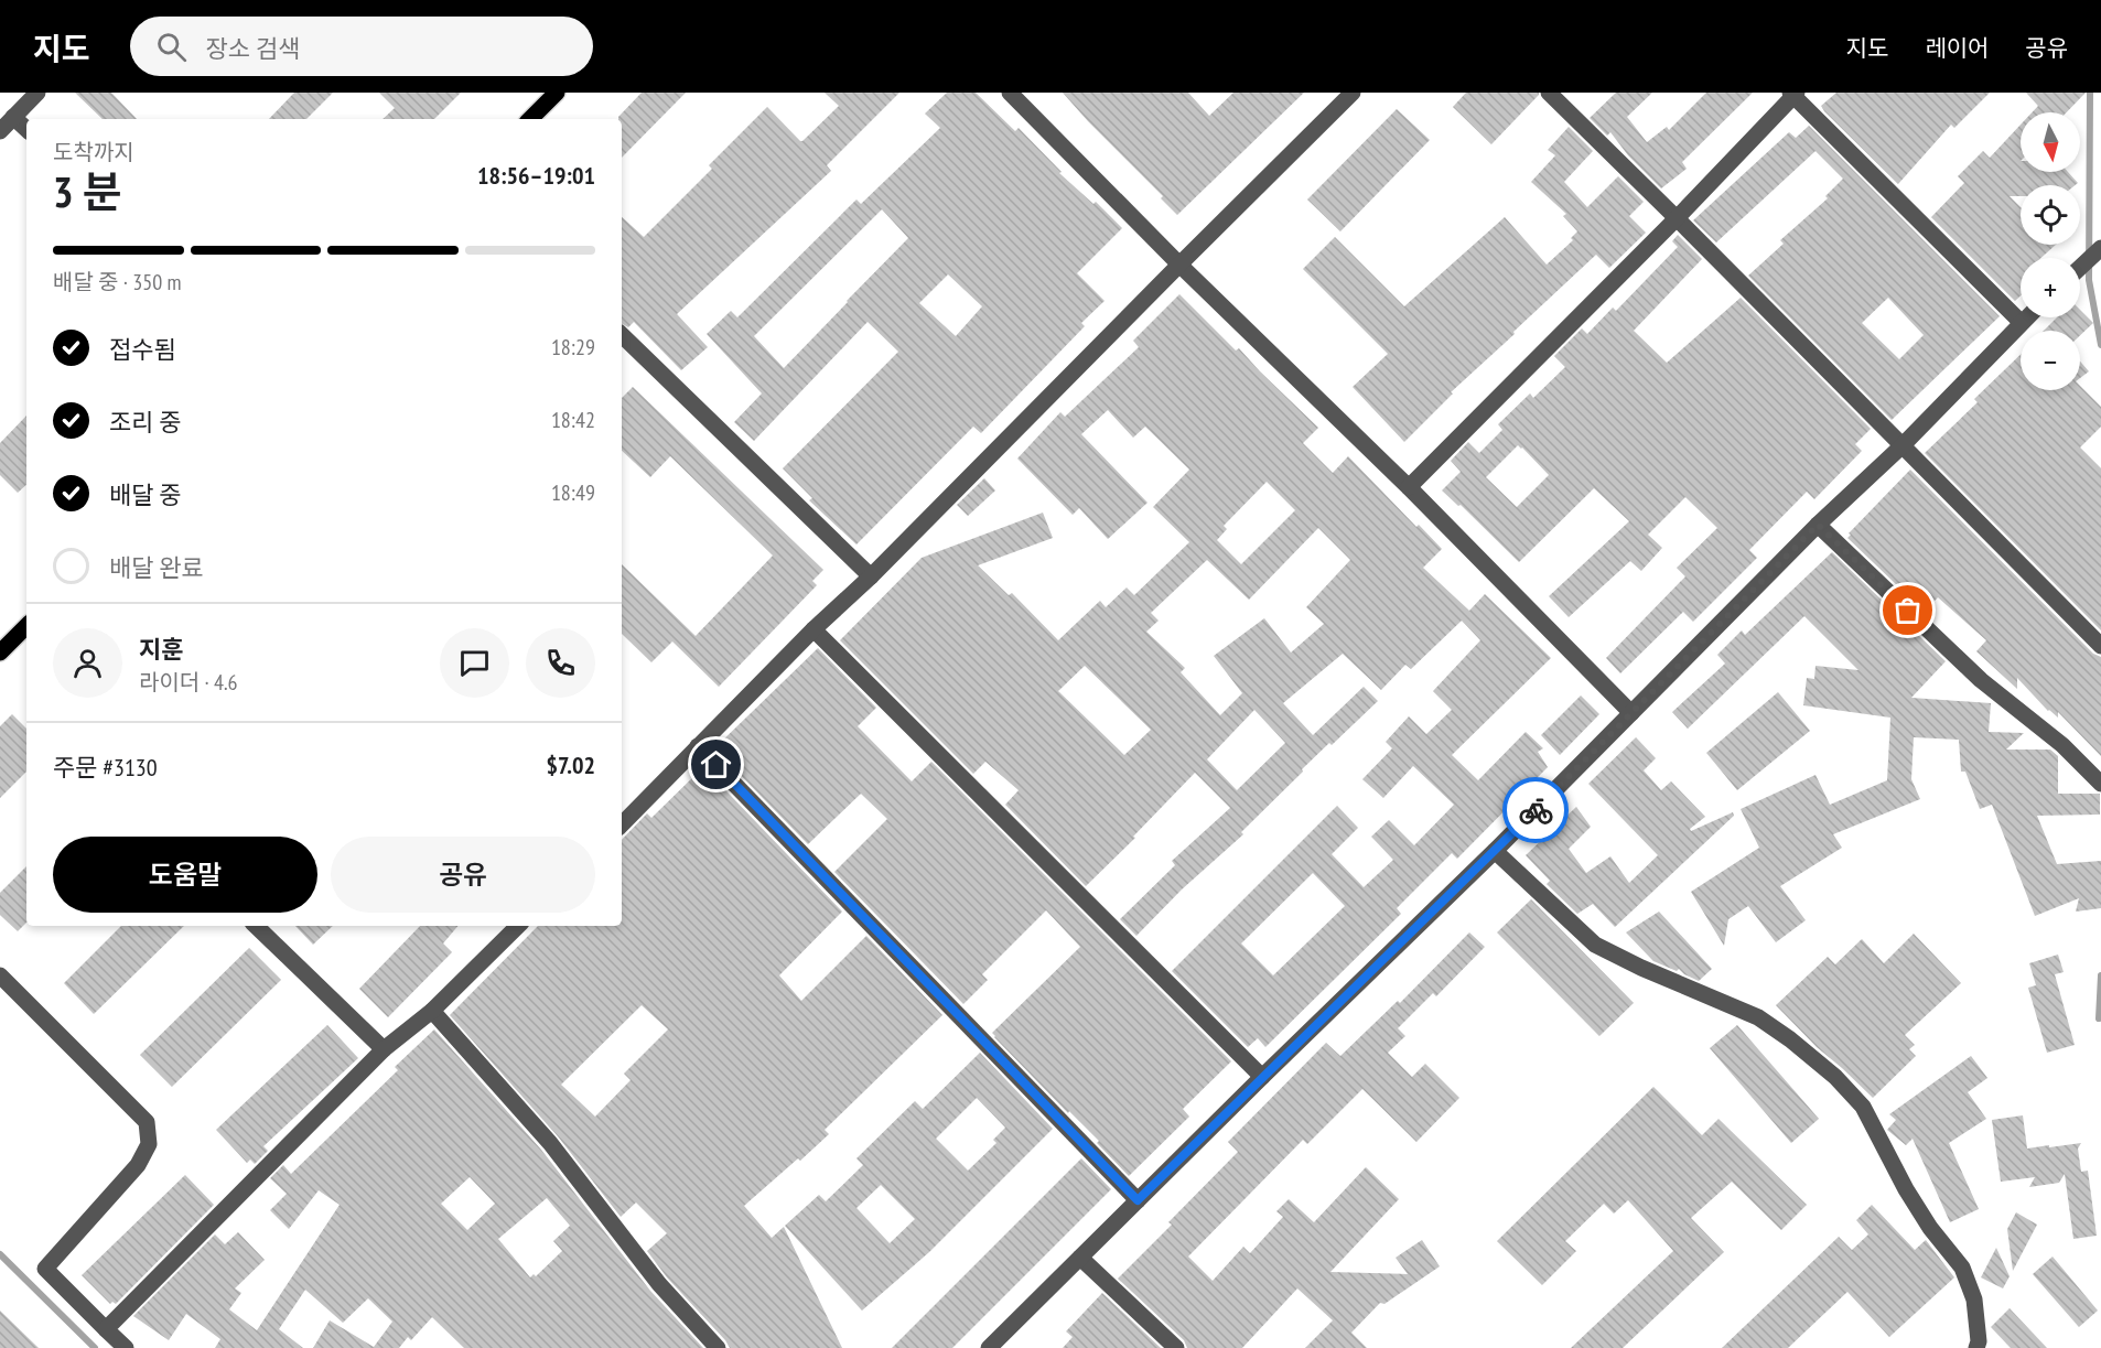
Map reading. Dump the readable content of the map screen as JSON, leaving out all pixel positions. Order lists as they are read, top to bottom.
{
  "north": "bottom",
  "page": {
    "header": "지도",
    "search": "장소 검색",
    "nav": ["지도", "레이어", "공유"],
    "map_buttons": ["+", "−"],
    "heading": ["3 분", "도착까지", "18:56–19:01"],
    "panel": [
      "지훈",
      "라이더 · 4.6",
      "주문 #3130",
      "$7.02"
    ],
    "bar": "배달 중 · 350 m",
    "list": [
      ["접수됨", "18:29"],
      ["조리 중", "18:42"],
      ["배달 중", "18:49"],
      "배달 완료"
    ],
    "buttons": ["도움말", "공유"]
  }
}
